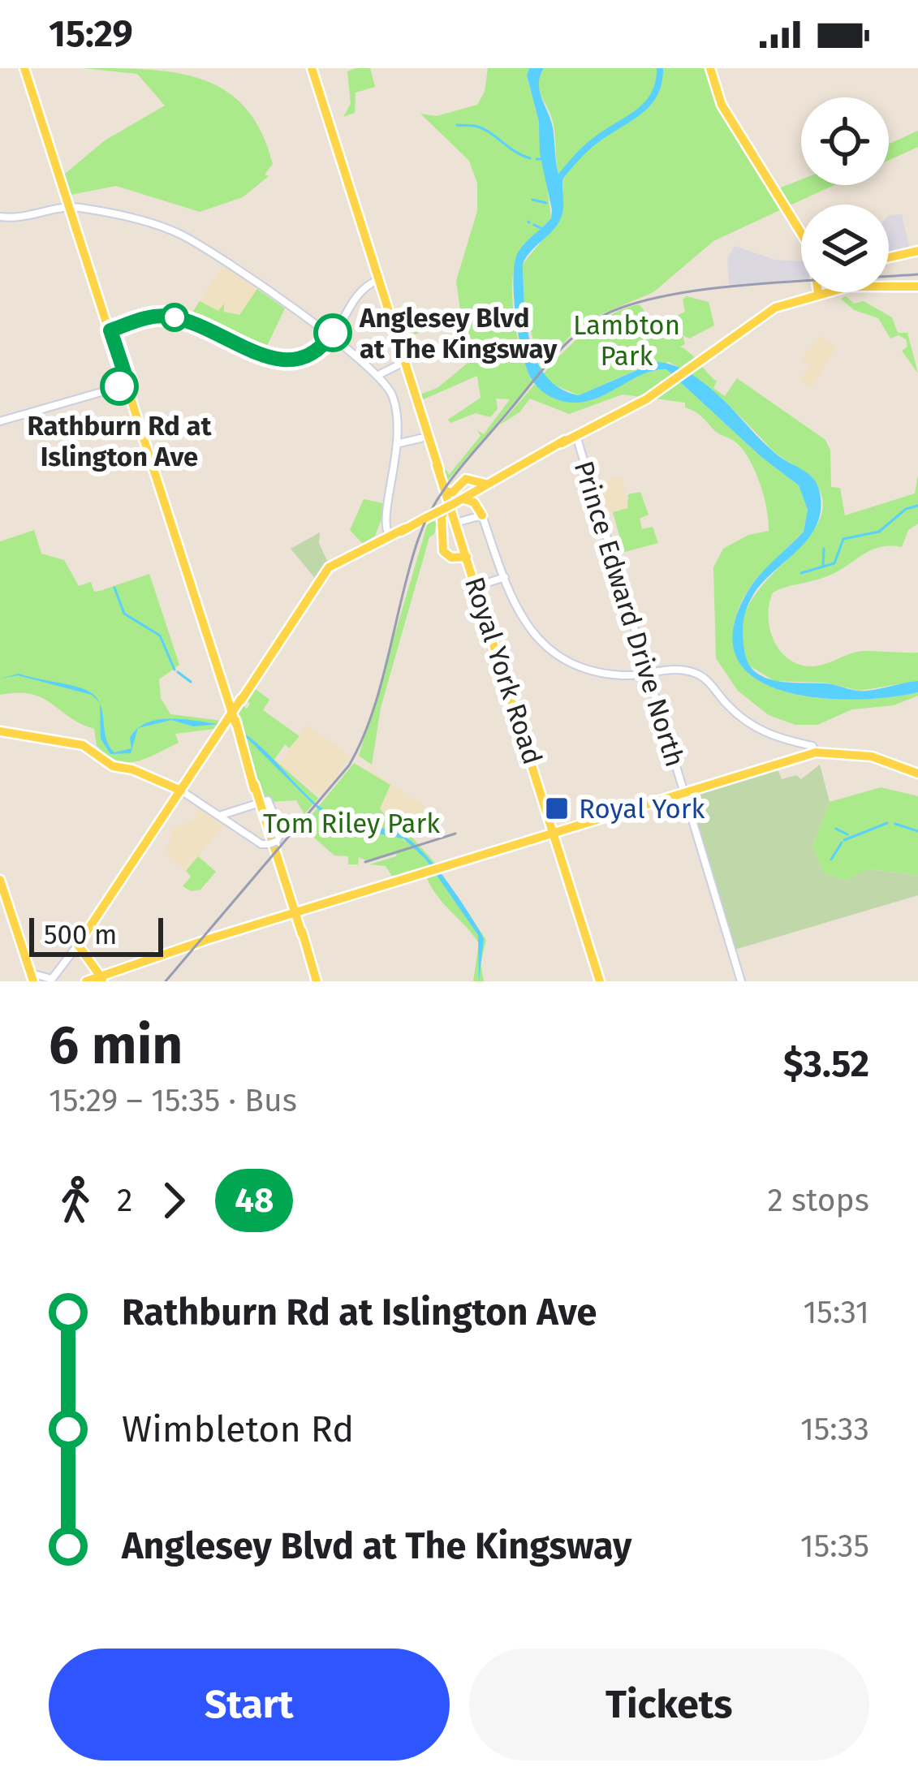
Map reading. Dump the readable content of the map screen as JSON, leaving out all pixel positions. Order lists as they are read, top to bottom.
{
  "streets": {
    "main road": ["Royal York Road"],
    "street": ["Prince Edward Drive North"]
  },
  "parks": ["Lambton Park", "Tom Riley Park"],
  "places": {
    "other": ["Anglesey Blvd at The Kingsway", "Rathburn Rd at Islington Ave"],
    "transit": ["Royal York"]
  },
  "lines": ["bus line 48"],
  "scale_bar": "500 m",
  "page": {
    "status": "15:29",
    "scale": "500 m",
    "heading": ["6 min", "15:29 – 15:35 · Bus", "$3.52"],
    "legs": ["2", "48", "2 stops"],
    "list": [
      {
        "name": "Rathburn Rd at Islington Ave",
        "value": "15:31"
      },
      {
        "name": "Wimbleton Rd",
        "value": "15:33"
      },
      {
        "name": "Anglesey Blvd at The Kingsway",
        "value": "15:35"
      }
    ],
    "buttons": ["Start", "Tickets"]
  }
}
